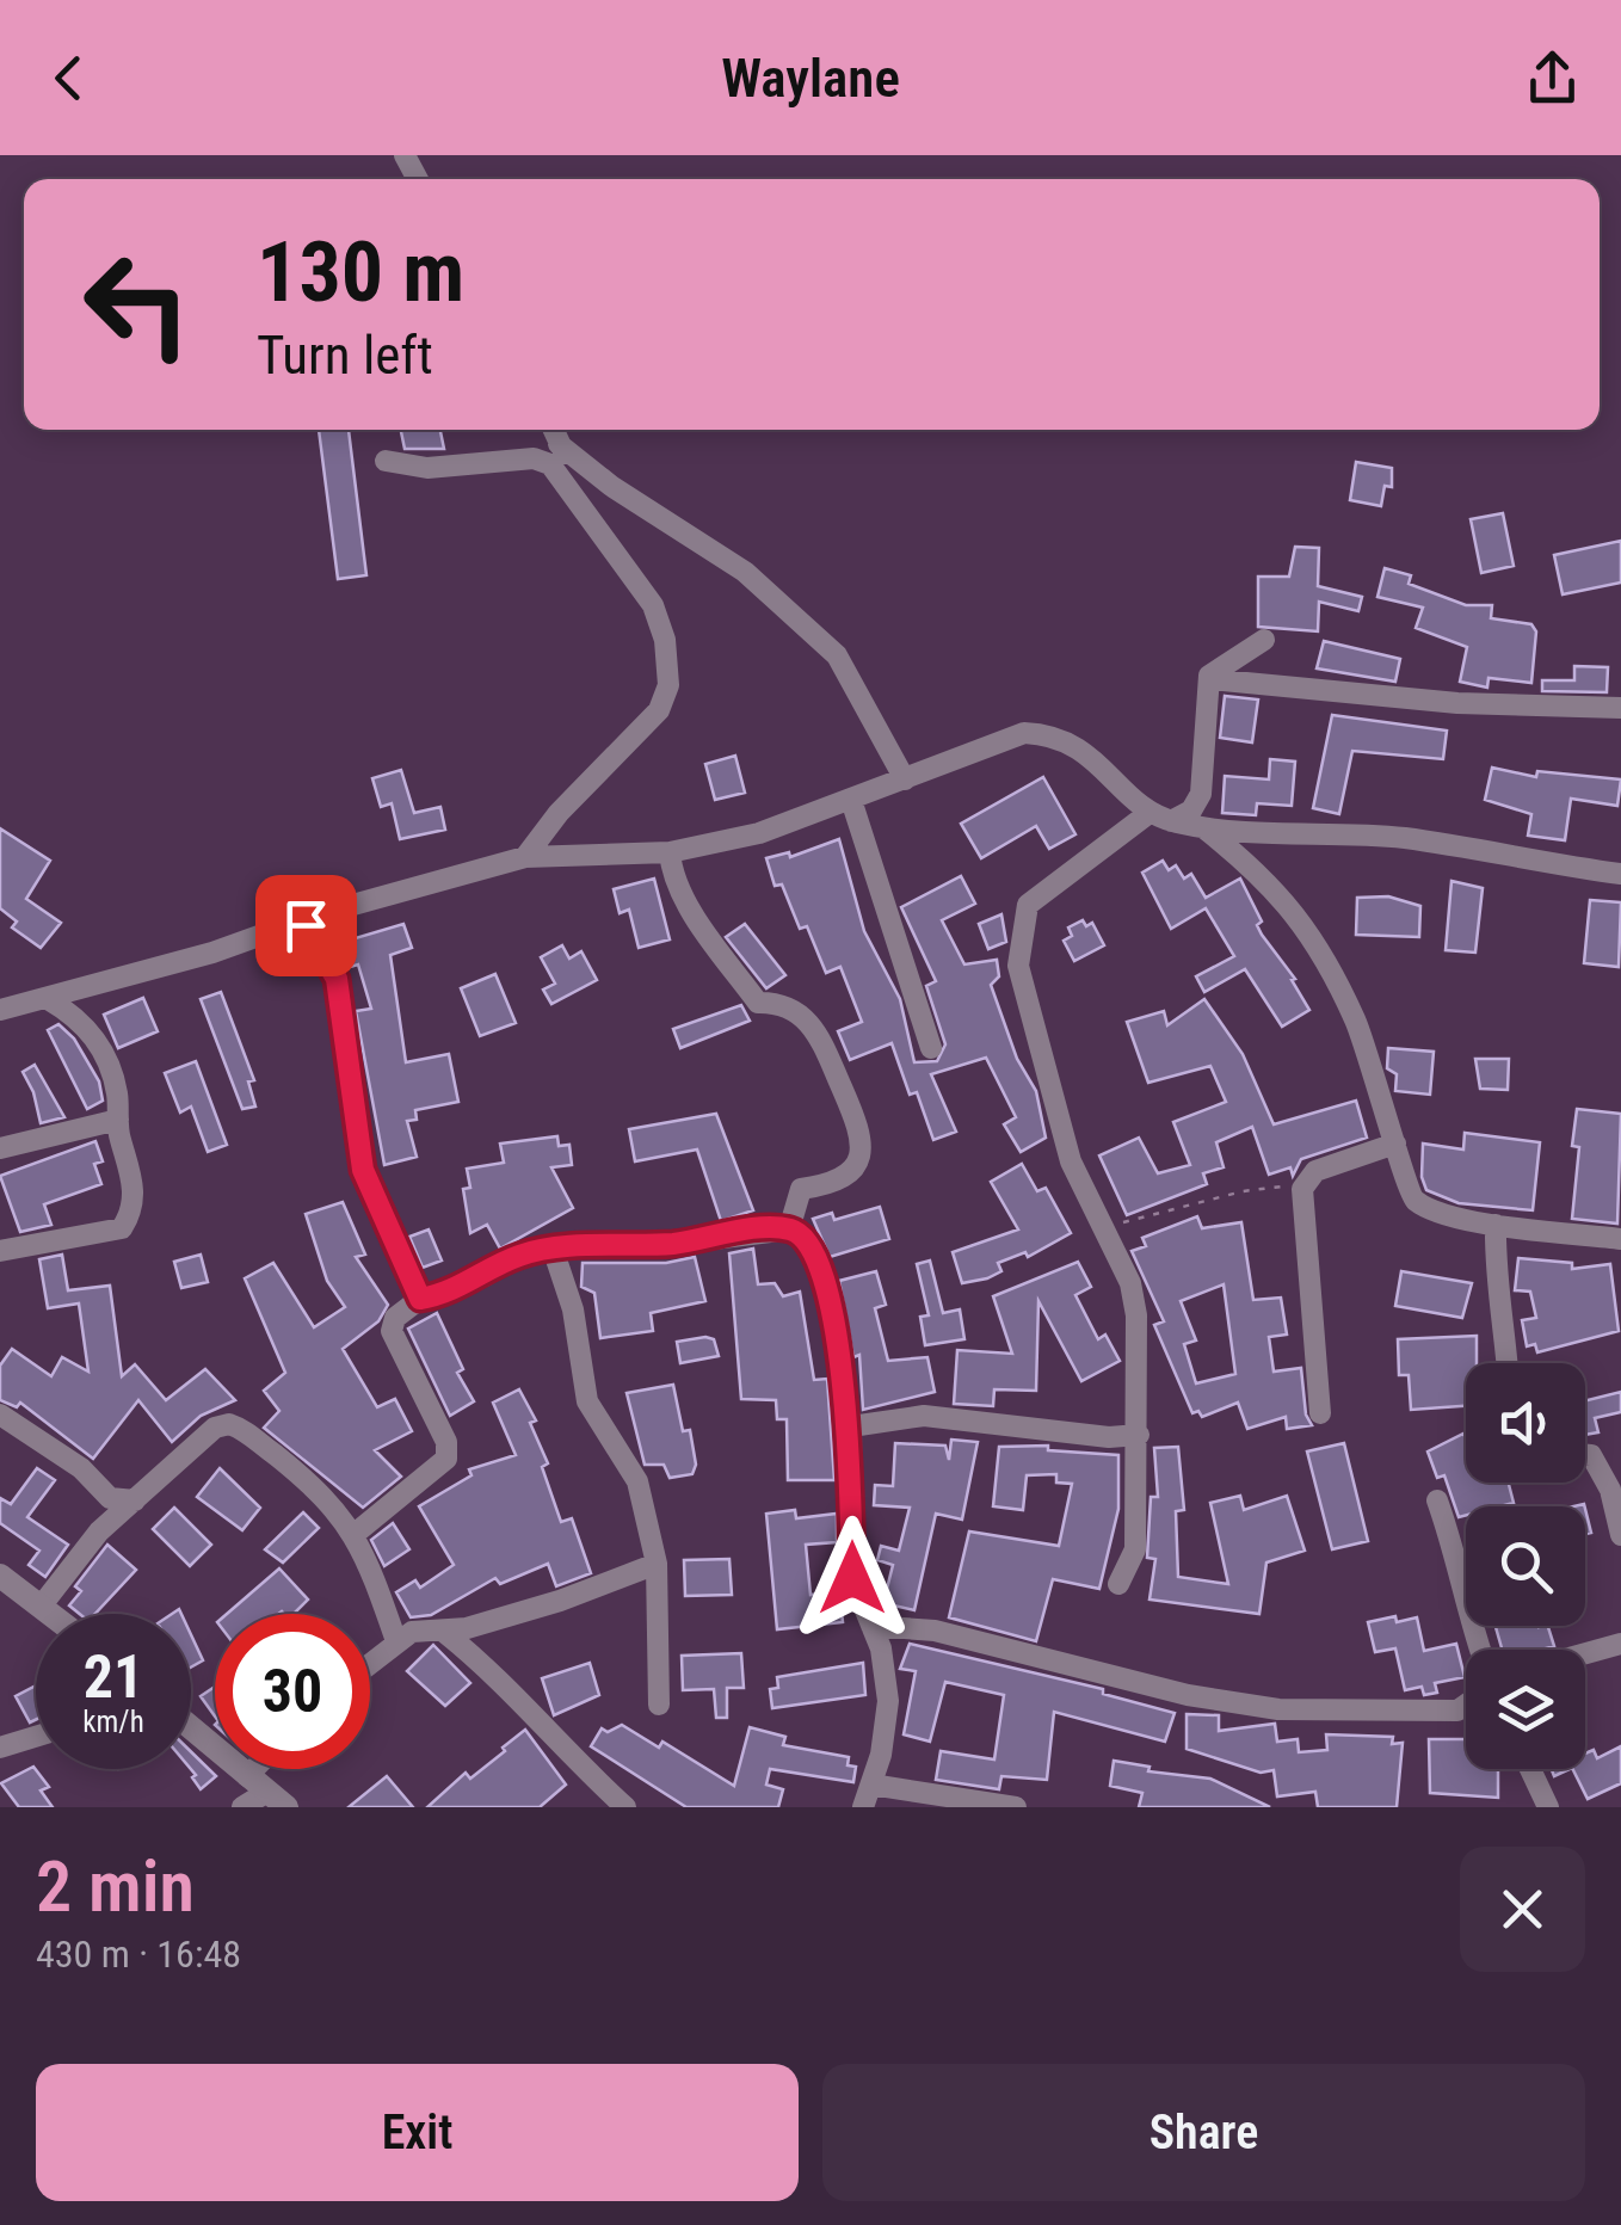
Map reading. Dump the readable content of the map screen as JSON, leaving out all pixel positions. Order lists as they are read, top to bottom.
{
  "page": {
    "header": "Waylane",
    "turn": ["130 m", "Turn left"],
    "speed": "21 km/h",
    "limit": "30",
    "heading": ["2 min", "430 m · 16:48"],
    "buttons": ["Exit", "Share"]
  }
}
